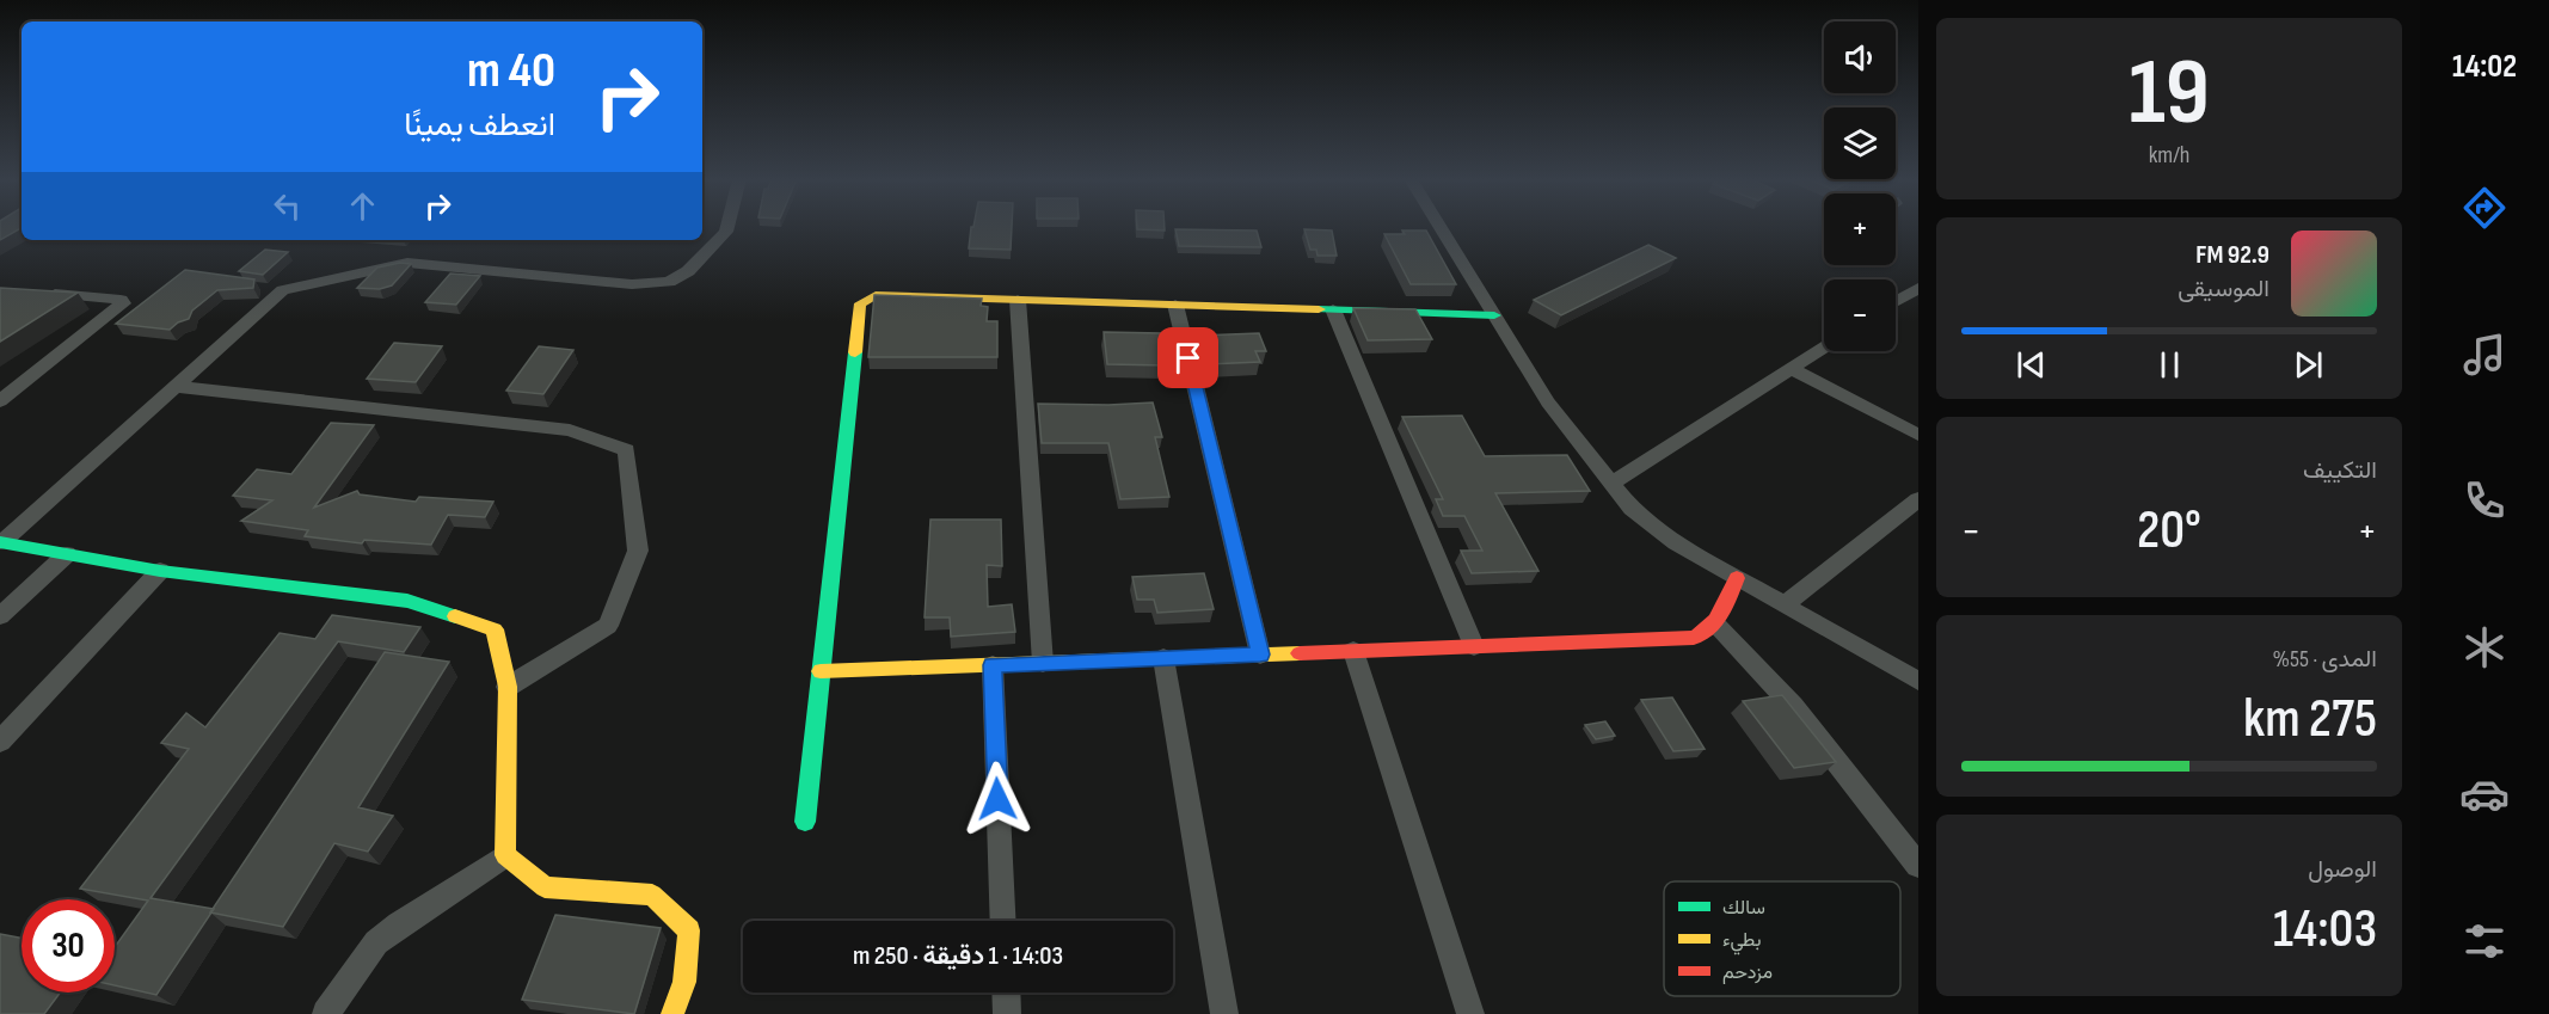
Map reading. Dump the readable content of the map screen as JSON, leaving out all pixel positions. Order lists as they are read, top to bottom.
{
  "legend": ["سالك", "بطيء", "مزدحم"],
  "page": {
    "tabs": "14:02",
    "tile": [
      ["19", "km/h"],
      "التكييف",
      ["المدى · 55%", "275 km"],
      ["الوصول", "14:03"]
    ],
    "map_buttons": ["+", "−"],
    "turn": ["40 m", "انعطف يمينًا"],
    "song": ["92.9 FM", "الموسيقى"],
    "heat": ["−", "20°", "+"],
    "limit": "30",
    "trip": "14:03 · 1 دقيقة · 250 m"
  }
}
